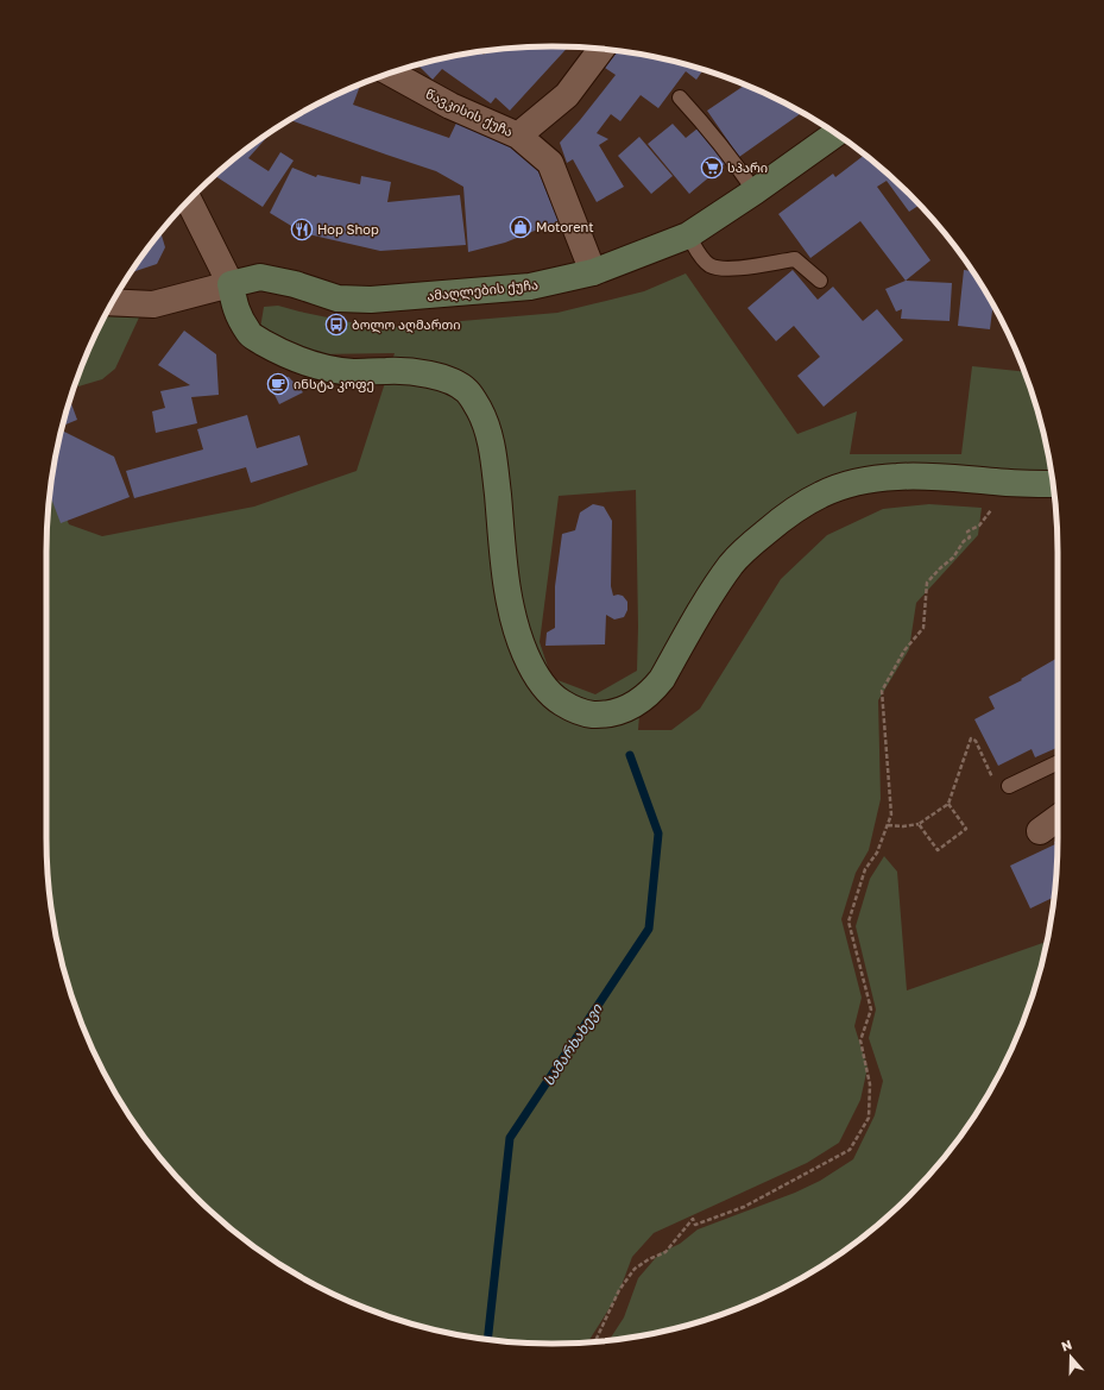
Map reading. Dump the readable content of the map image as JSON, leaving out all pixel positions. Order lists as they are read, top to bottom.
{
  "streets": {
    "main road": ["ამაღლების ქუჩა"],
    "street": ["წავკისის ქუჩა"]
  },
  "crossings": [
    ["წავკისის ქუჩა", "ამაღლების ქუჩა"]
  ],
  "water": ["სამარხახევი"],
  "places": {
    "supermarket": ["სპარი"],
    "shop": ["Motorent"],
    "restaurant": ["Hop Shop"],
    "bus stop": ["ბოლო აღმართი"],
    "cafe": ["ინსტა კოფე"]
  },
  "north": "top"
}
